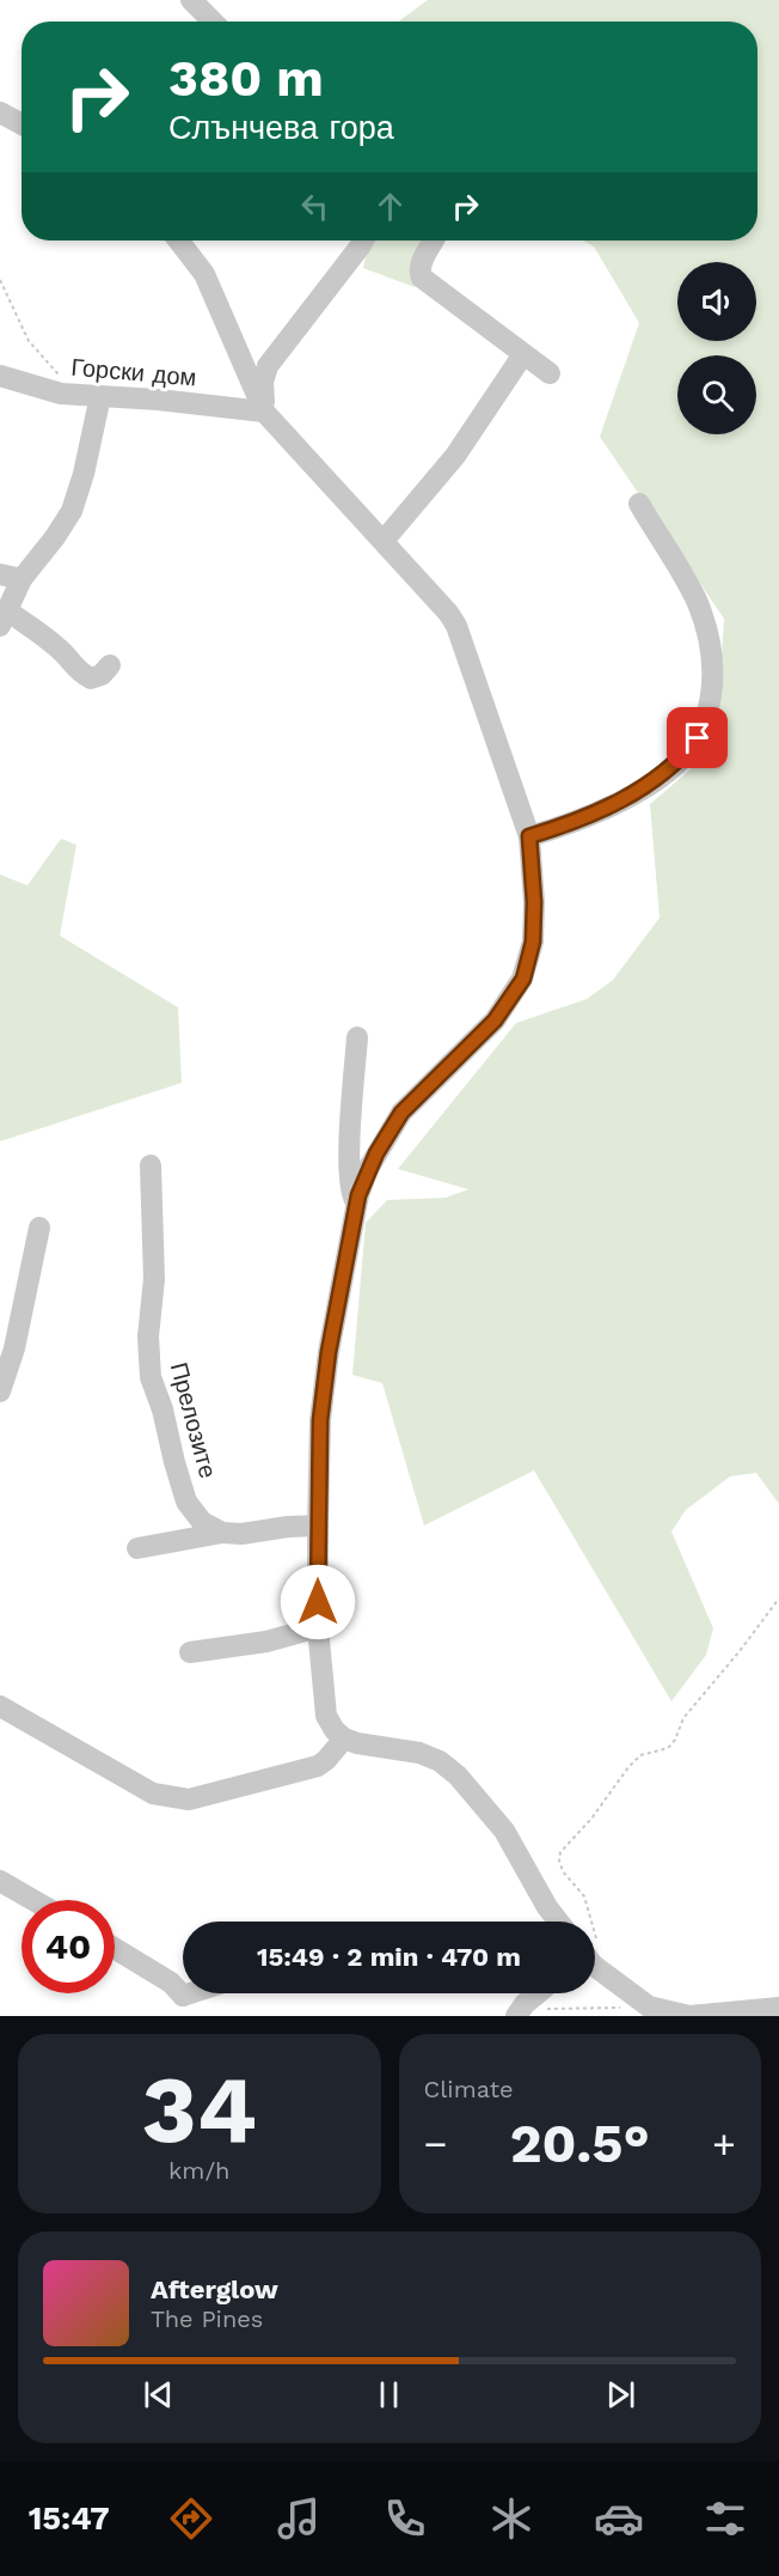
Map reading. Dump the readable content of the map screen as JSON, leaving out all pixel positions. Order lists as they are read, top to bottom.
{
  "streets": {
    "street": ["Горски дом", "Прелозите"]
  },
  "page": {
    "turn": ["380 m", "Слънчева гора"],
    "limit": "40",
    "trip": "15:49 · 2 min · 470 m",
    "tile": [
      ["34", "km/h"],
      "Climate"
    ],
    "heat": ["−", "20.5°", "+"],
    "song": ["Afterglow", "The Pines"],
    "tabs": "15:47"
  }
}
